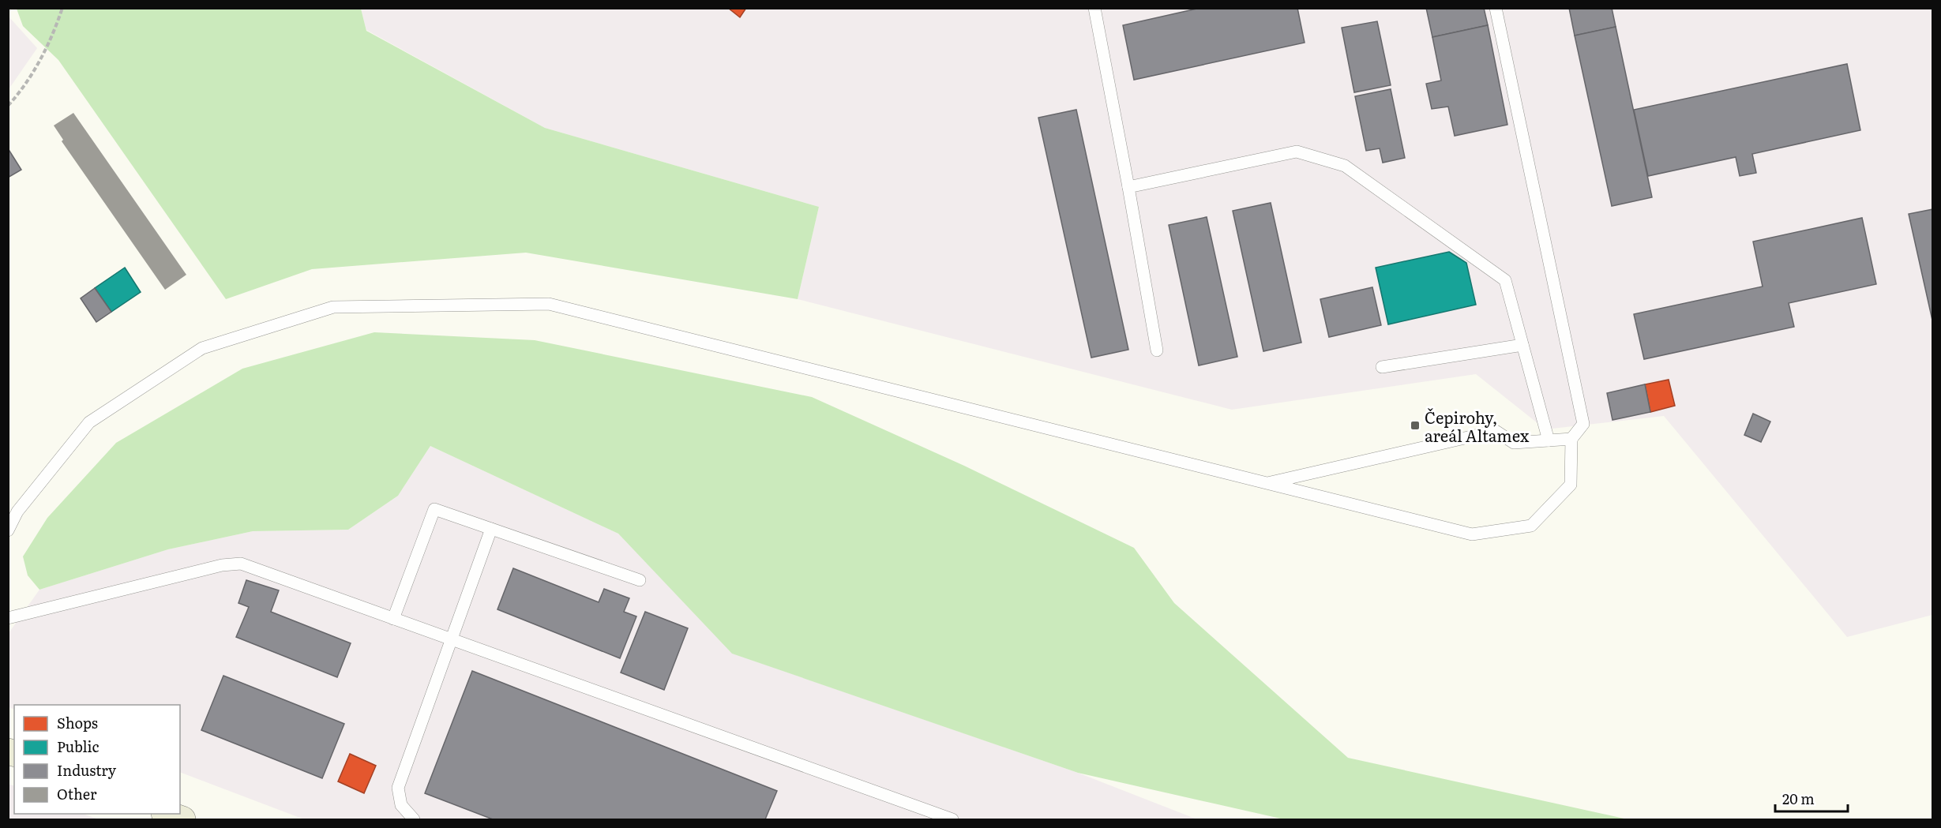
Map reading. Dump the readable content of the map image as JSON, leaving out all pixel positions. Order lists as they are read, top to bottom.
{
  "places": {
    "transit": ["Čepirohy, areál Altamex"]
  },
  "legend": [
    "Shops",
    "Public",
    "Industry",
    "Other"
  ],
  "scale_bar": "20 m"
}
